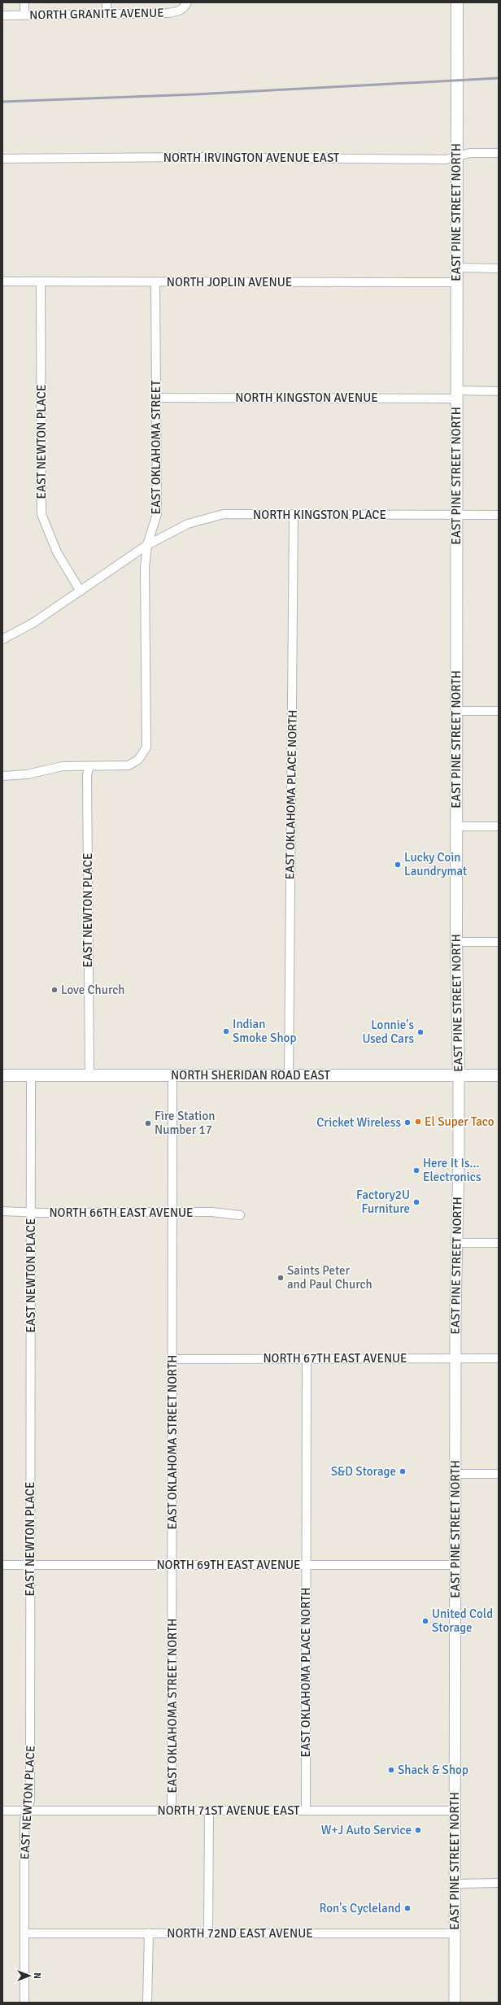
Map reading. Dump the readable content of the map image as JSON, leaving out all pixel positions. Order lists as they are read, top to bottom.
{
  "streets": {
    "main road": ["EAST PINE STREET NORTH", "NORTH SHERIDAN ROAD EAST"],
    "street": [
      "NORTH GRANITE AVENUE",
      "NORTH IRVINGTON AVENUE EAST",
      "NORTH JOPLIN AVENUE",
      "NORTH KINGSTON AVENUE",
      "EAST NEWTON PLACE",
      "EAST OKLAHOMA STREET",
      "NORTH KINGSTON PLACE",
      "EAST OKLAHOMA PLACE NORTH",
      "NORTH 66TH EAST AVENUE",
      "NORTH 67TH EAST AVENUE",
      "EAST OKLAHOMA STREET NORTH",
      "NORTH 69TH EAST AVENUE",
      "NORTH 71ST AVENUE EAST",
      "NORTH 72ND EAST AVENUE"
    ]
  },
  "crossings": [
    ["NORTH IRVINGTON AVENUE EAST", "EAST PINE STREET NORTH"],
    ["EAST PINE STREET NORTH", "NORTH JOPLIN AVENUE"],
    ["EAST PINE STREET NORTH", "NORTH KINGSTON AVENUE"],
    ["EAST PINE STREET NORTH", "NORTH KINGSTON PLACE"],
    ["EAST PINE STREET NORTH", "NORTH SHERIDAN ROAD EAST"],
    ["EAST PINE STREET NORTH", "NORTH 67TH EAST AVENUE"],
    ["EAST PINE STREET NORTH", "NORTH 69TH EAST AVENUE"],
    ["EAST PINE STREET NORTH", "NORTH 71ST AVENUE EAST"],
    ["EAST PINE STREET NORTH", "NORTH 72ND EAST AVENUE"],
    ["NORTH JOPLIN AVENUE", "EAST NEWTON PLACE"],
    ["NORTH JOPLIN AVENUE", "EAST OKLAHOMA STREET"],
    ["NORTH KINGSTON AVENUE", "EAST OKLAHOMA STREET"],
    ["EAST NEWTON PLACE", "EAST OKLAHOMA STREET"],
    ["EAST NEWTON PLACE", "NORTH KINGSTON PLACE"],
    ["EAST NEWTON PLACE", "NORTH SHERIDAN ROAD EAST"],
    ["EAST NEWTON PLACE", "NORTH 66TH EAST AVENUE"],
    ["EAST NEWTON PLACE", "NORTH 69TH EAST AVENUE"],
    ["EAST NEWTON PLACE", "NORTH 71ST AVENUE EAST"],
    ["EAST NEWTON PLACE", "NORTH 72ND EAST AVENUE"],
    ["EAST OKLAHOMA STREET", "NORTH KINGSTON PLACE"],
    ["NORTH KINGSTON PLACE", "EAST OKLAHOMA PLACE NORTH"],
    ["EAST OKLAHOMA PLACE NORTH", "NORTH SHERIDAN ROAD EAST"],
    ["EAST OKLAHOMA PLACE NORTH", "NORTH 67TH EAST AVENUE"],
    ["EAST OKLAHOMA PLACE NORTH", "NORTH 69TH EAST AVENUE"],
    ["EAST OKLAHOMA PLACE NORTH", "NORTH 71ST AVENUE EAST"],
    ["NORTH SHERIDAN ROAD EAST", "EAST OKLAHOMA STREET NORTH"],
    ["NORTH 66TH EAST AVENUE", "EAST OKLAHOMA STREET NORTH"],
    ["NORTH 67TH EAST AVENUE", "EAST OKLAHOMA STREET NORTH"],
    ["EAST OKLAHOMA STREET NORTH", "NORTH 69TH EAST AVENUE"],
    ["EAST OKLAHOMA STREET NORTH", "NORTH 71ST AVENUE EAST"]
  ],
  "places": [
    "Lucky Coin Laundrymat",
    "Love Church",
    "Indian Smoke Shop",
    "Lonnie's Used Cars",
    "El Super Taco",
    "Cricket Wireless",
    "Fire Station Number 17",
    "Here It Is... Electronics",
    "Factory2U Furniture",
    "Saints Peter and Paul Church",
    "S&D Storage",
    "United Cold Storage",
    "Shack & Shop",
    "W+J Auto Service",
    "Ron's Cycleland"
  ],
  "north": "right"
}
